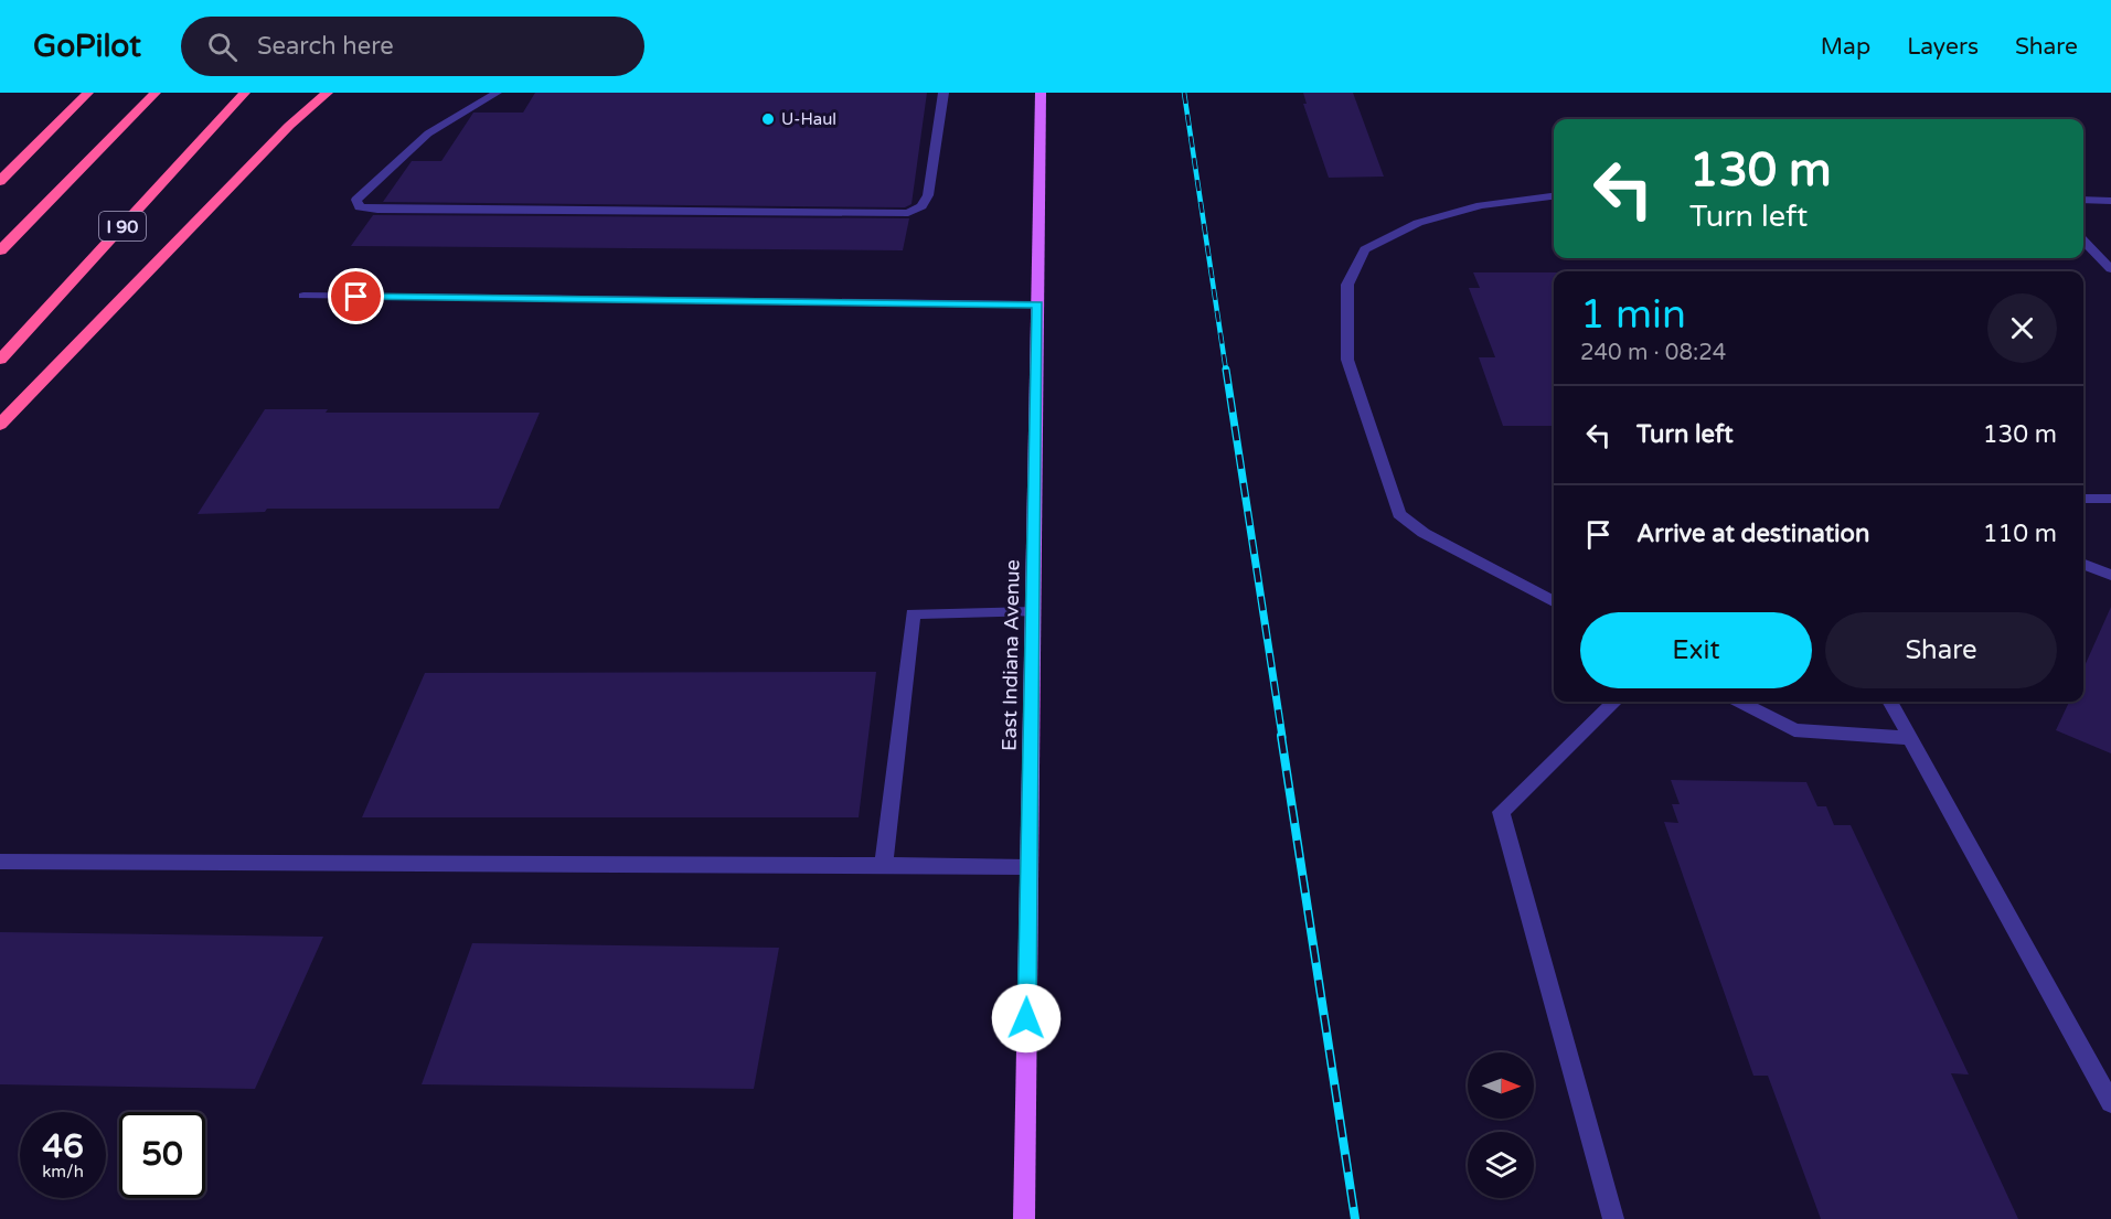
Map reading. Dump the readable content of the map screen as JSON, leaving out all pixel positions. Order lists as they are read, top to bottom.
{
  "streets": {
    "highway": ["I 90"],
    "main road": ["East Indiana Avenue"]
  },
  "places": ["U-Haul"],
  "north": "right",
  "page": {
    "header": "GoPilot",
    "search": "Search here",
    "nav": ["Map", "Layers", "Share"],
    "turn": ["130 m", "Turn left"],
    "heading": ["1 min", "240 m · 08:24"],
    "list": [
      {
        "name": "Turn left",
        "value": "130 m"
      },
      {
        "name": "Arrive at destination",
        "value": "110 m"
      }
    ],
    "buttons": ["Exit", "Share"],
    "speed": "46 km/h",
    "limit": "50"
  }
}
